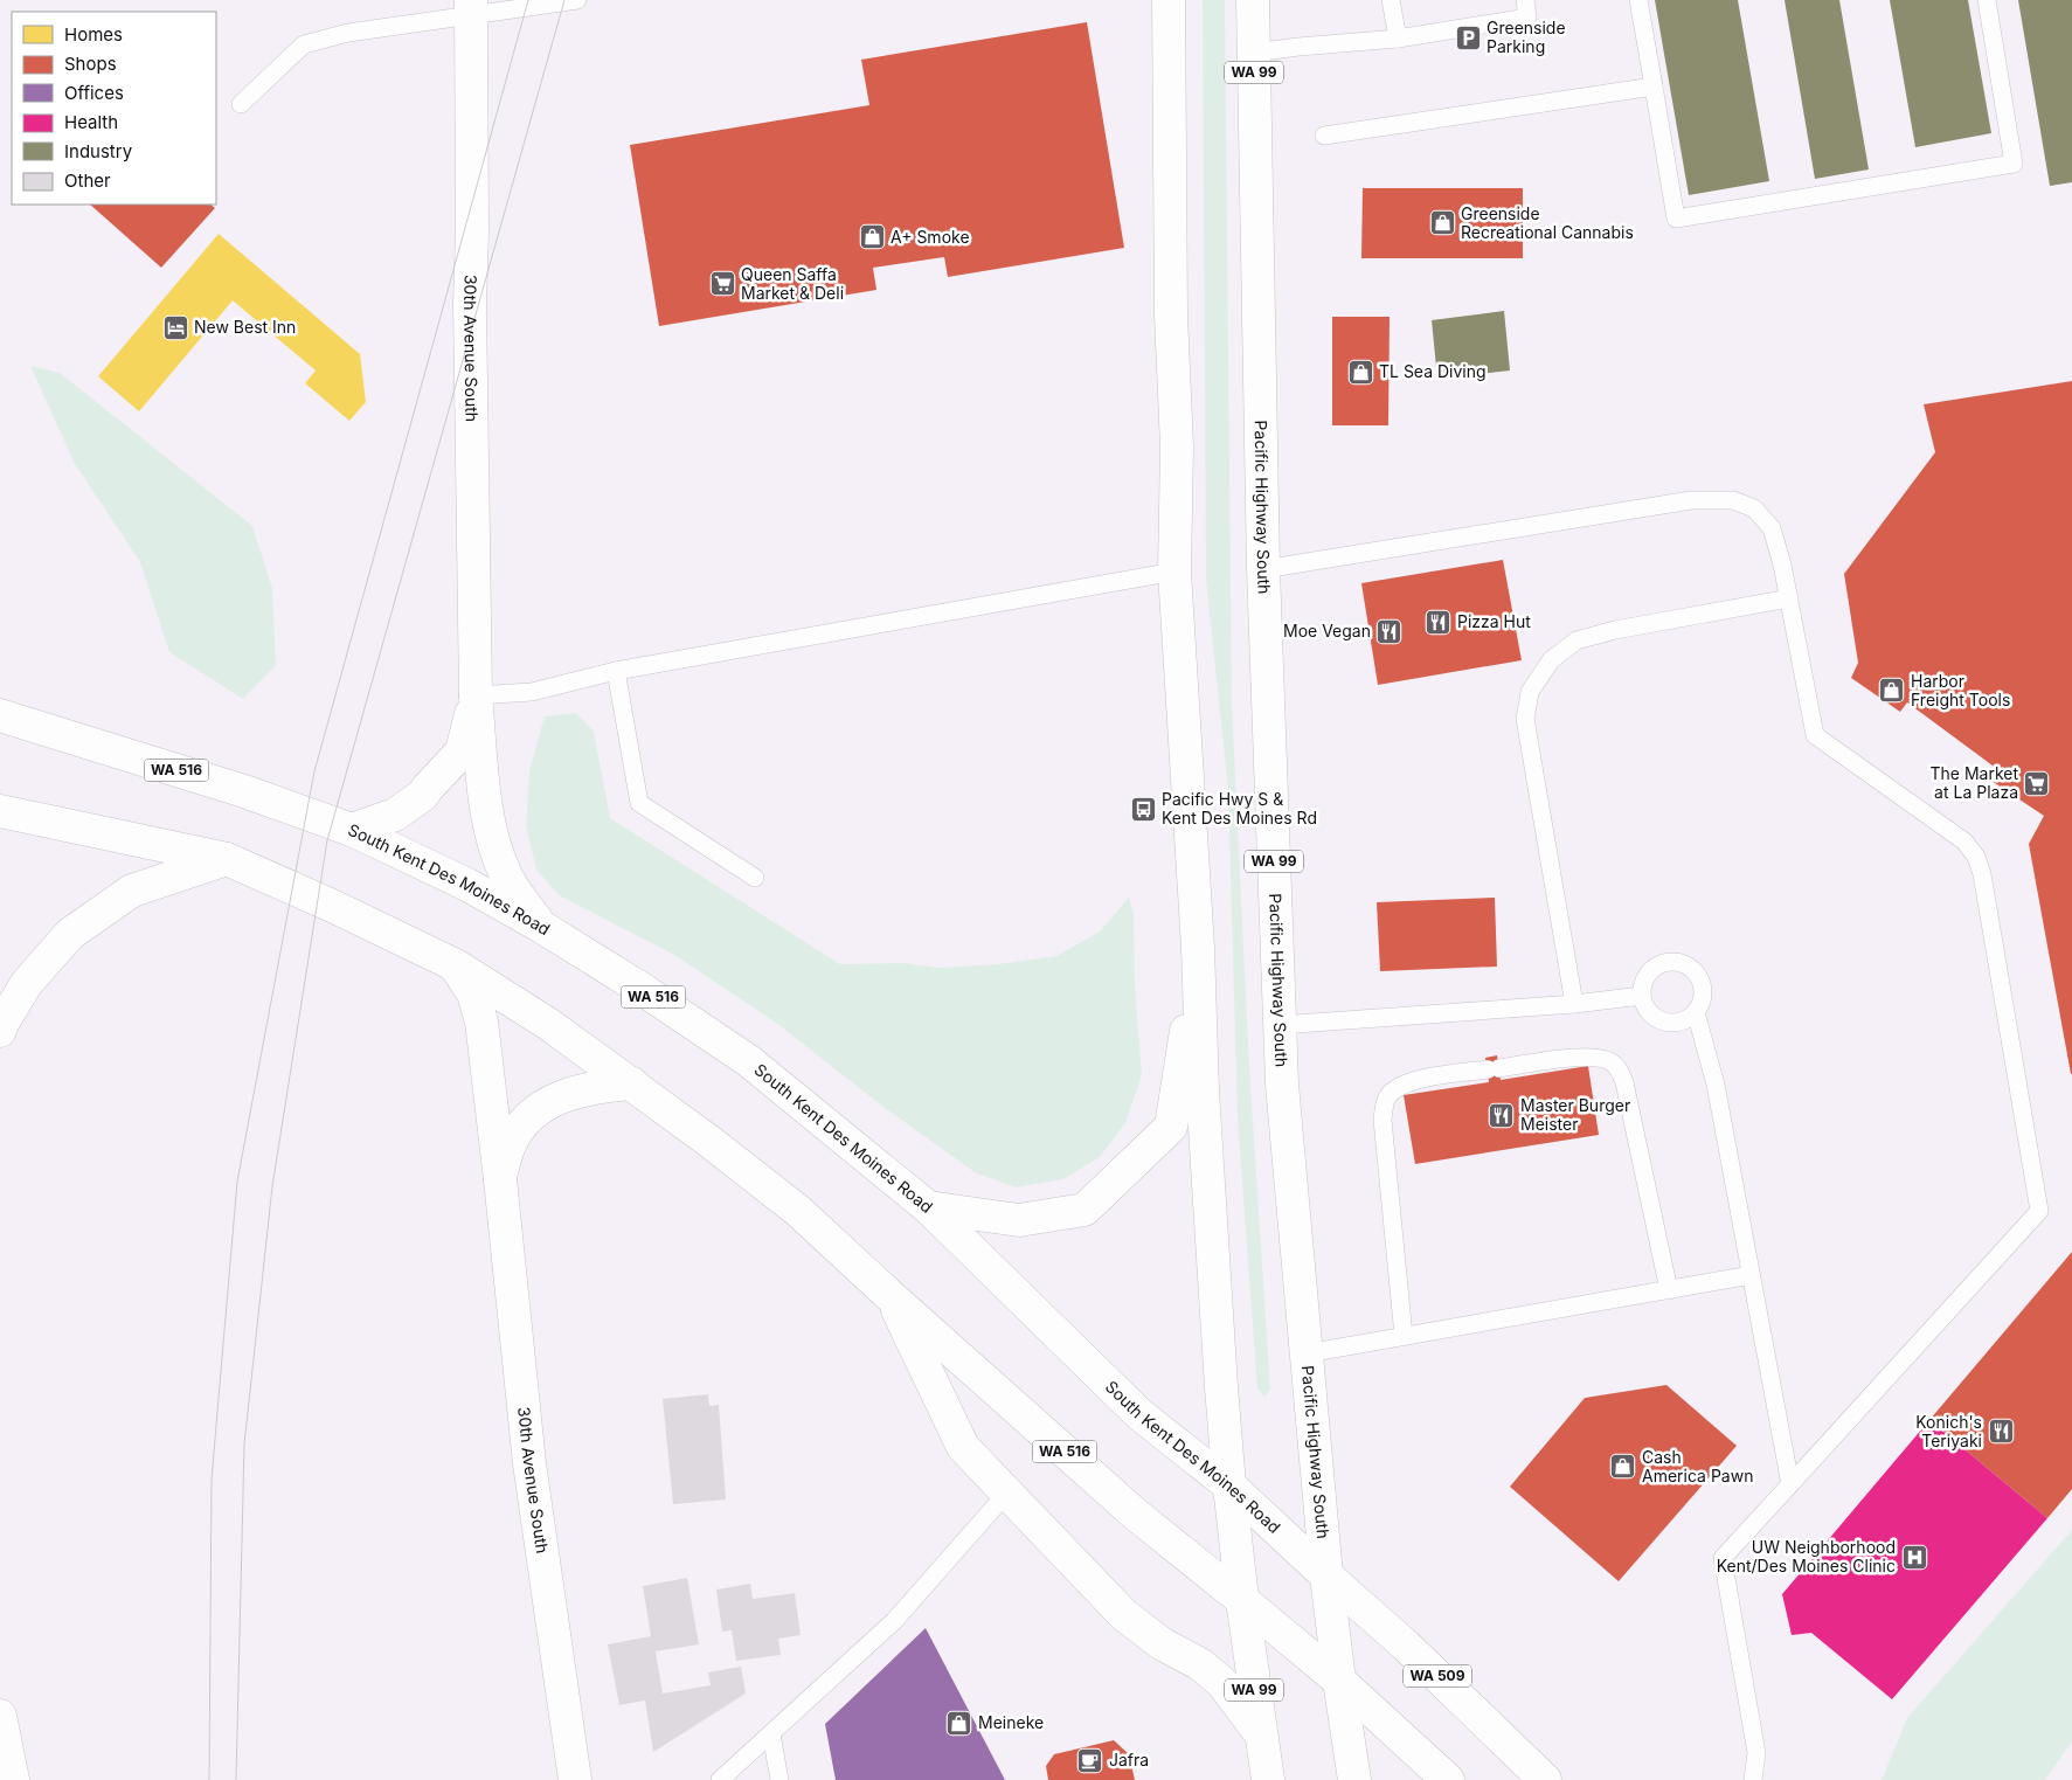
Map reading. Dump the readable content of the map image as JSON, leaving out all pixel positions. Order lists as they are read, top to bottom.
{
  "streets": {
    "main road": [
      "WA 99",
      "30th Avenue South",
      "Pacific Highway South",
      "WA 516",
      "South Kent Des Moines Road",
      "WA 509"
    ]
  },
  "crossings": [
    ["WA 99", "WA 516"],
    ["WA 99", "South Kent Des Moines Road"],
    ["30th Avenue South", "WA 516"],
    ["Pacific Highway South", "South Kent Des Moines Road"]
  ],
  "places": {
    "parking": ["Greenside Parking"],
    "shop": [
      "Greenside Recreational Cannabis",
      "A+ Smoke",
      "TL Sea Diving",
      "Harbor Freight Tools",
      "Cash America Pawn",
      "Meineke"
    ],
    "supermarket": ["Queen Saffa Market & Deli", "The Market at La Plaza"],
    "hotel": ["New Best Inn"],
    "restaurant": [
      "Pizza Hut",
      "Moe Vegan",
      "Master Burger Meister",
      "Konich's Teriyaki"
    ],
    "bus stop": ["Pacific Hwy S & Kent Des Moines Rd"],
    "hospital": ["UW Neighborhood Kent/Des Moines Clinic"],
    "cafe": ["Jafra"]
  },
  "legend": [
    "Homes",
    "Shops",
    "Offices",
    "Health",
    "Industry",
    "Other"
  ]
}
